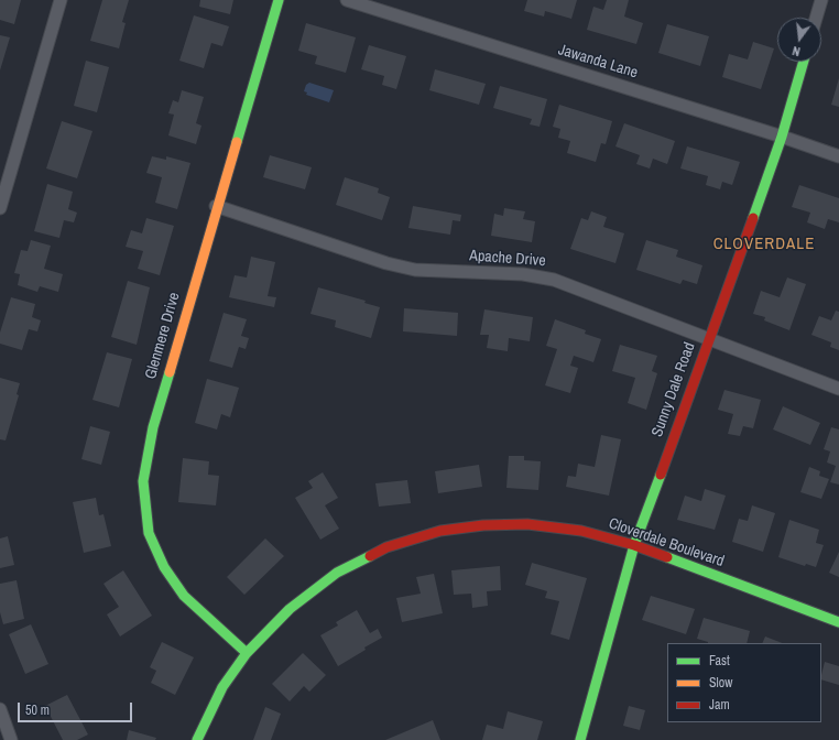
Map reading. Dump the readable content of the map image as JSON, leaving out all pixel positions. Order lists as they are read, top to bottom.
{
  "streets": {
    "street": [
      "Jawanda Lane",
      "Apache Drive",
      "Glenmere Drive",
      "Sunny Dale Road",
      "Cloverdale Boulevard"
    ]
  },
  "crossings": [
    ["Jawanda Lane", "Sunny Dale Road"],
    ["Apache Drive", "Glenmere Drive"],
    ["Apache Drive", "Sunny Dale Road"],
    ["Glenmere Drive", "Cloverdale Boulevard"],
    ["Sunny Dale Road", "Cloverdale Boulevard"]
  ],
  "districts": ["CLOVERDALE"],
  "legend": ["Fast", "Slow", "Jam"],
  "scale_bar": "50 m",
  "north": "bottom"
}
